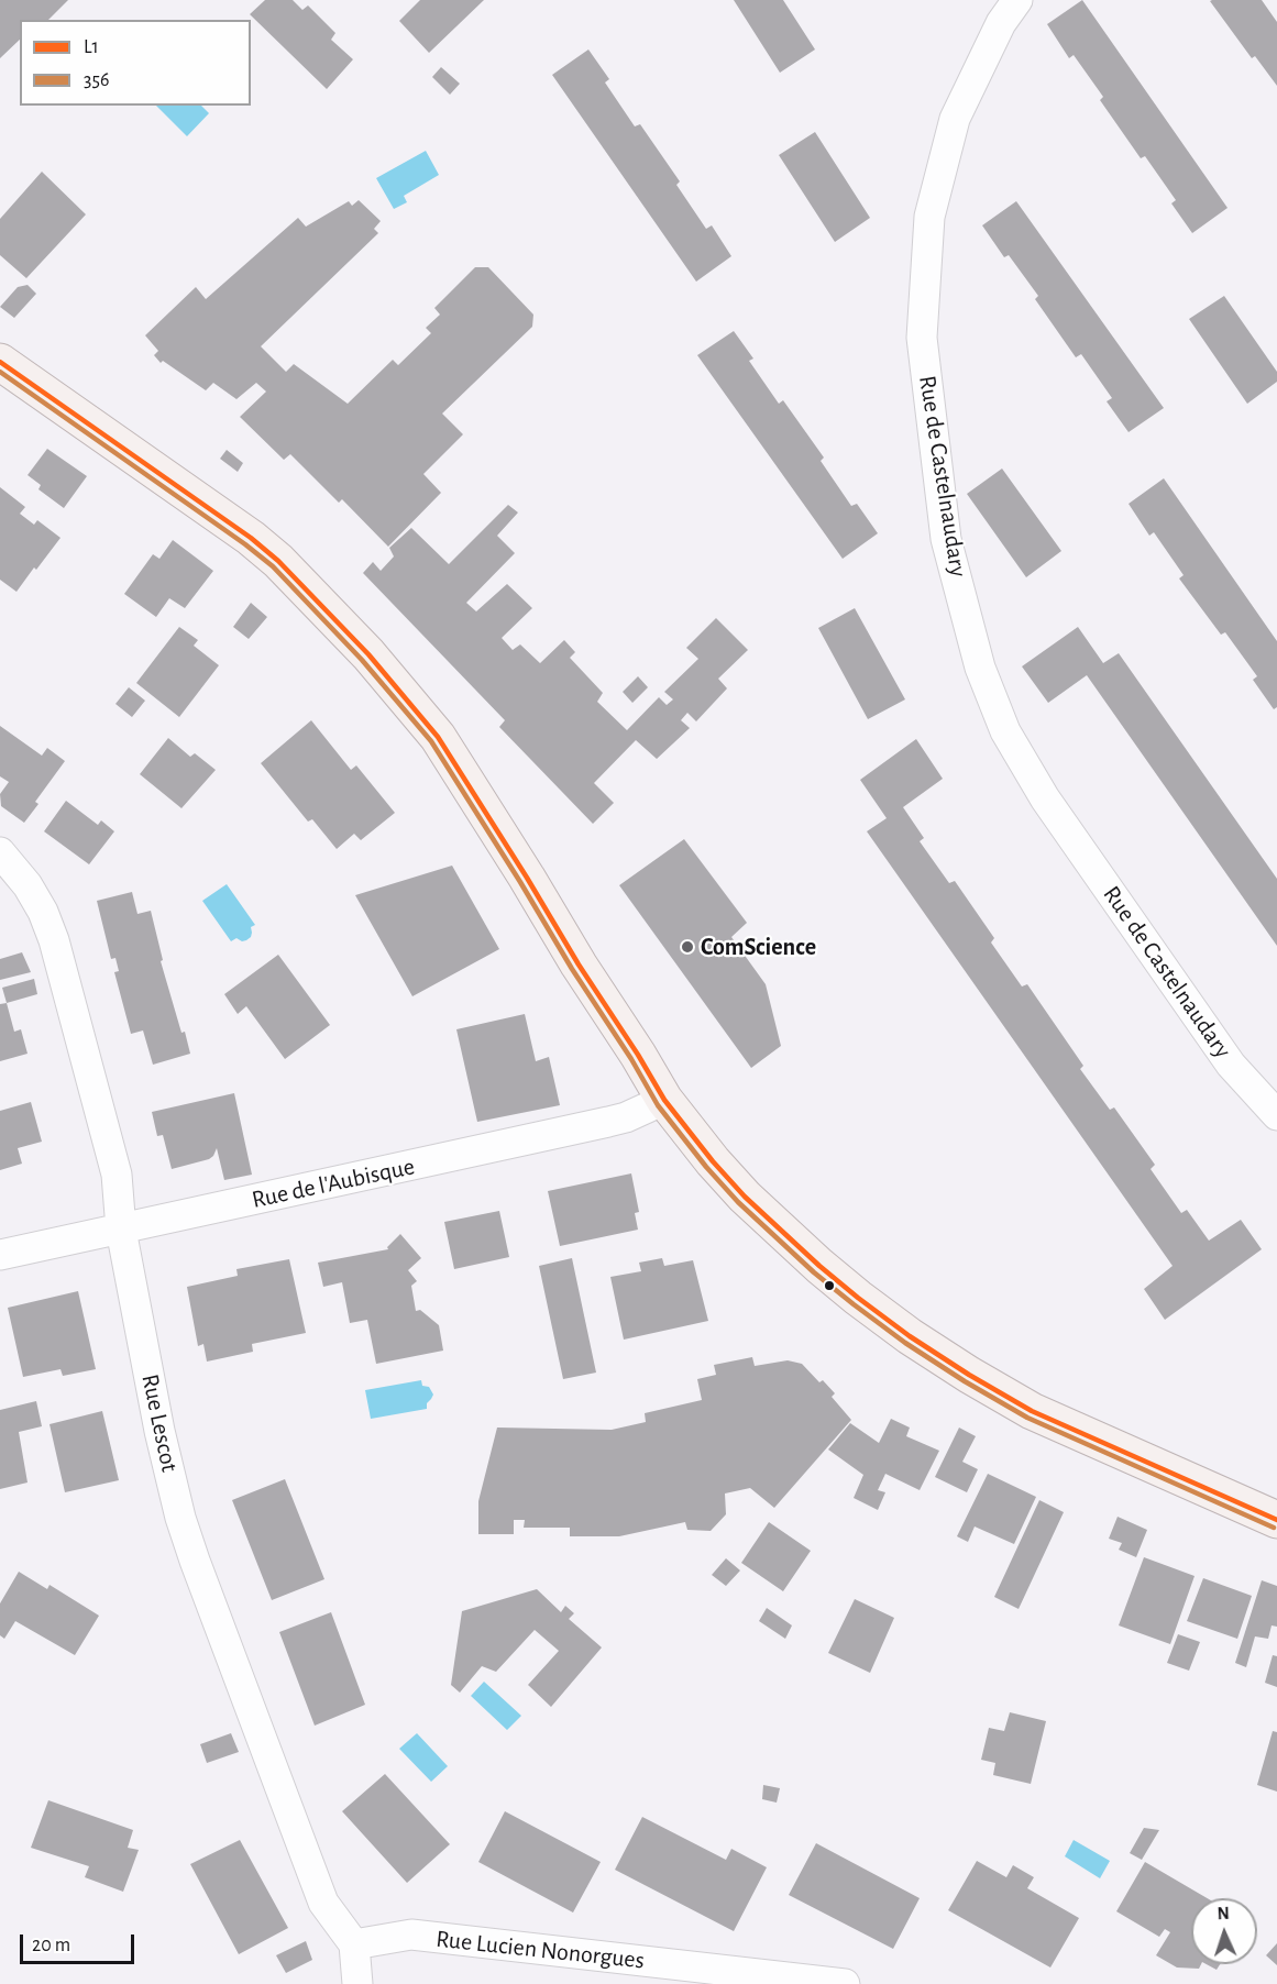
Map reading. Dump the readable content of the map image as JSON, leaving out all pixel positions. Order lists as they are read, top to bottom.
{
  "streets": {
    "street": [
      "Rue de Castelnaudary",
      "Rue de l'Aubisque",
      "Rue Lescot",
      "Rue Lucien Nonorgues"
    ]
  },
  "crossings": [
    ["Rue de l'Aubisque", "Rue Lescot"],
    ["Rue Lescot", "Rue Lucien Nonorgues"]
  ],
  "places": ["ComScience"],
  "lines": ["transit line L1", "transit line 356"],
  "legend": ["L1", "356"],
  "scale_bar": "20 m",
  "north": "top"
}
